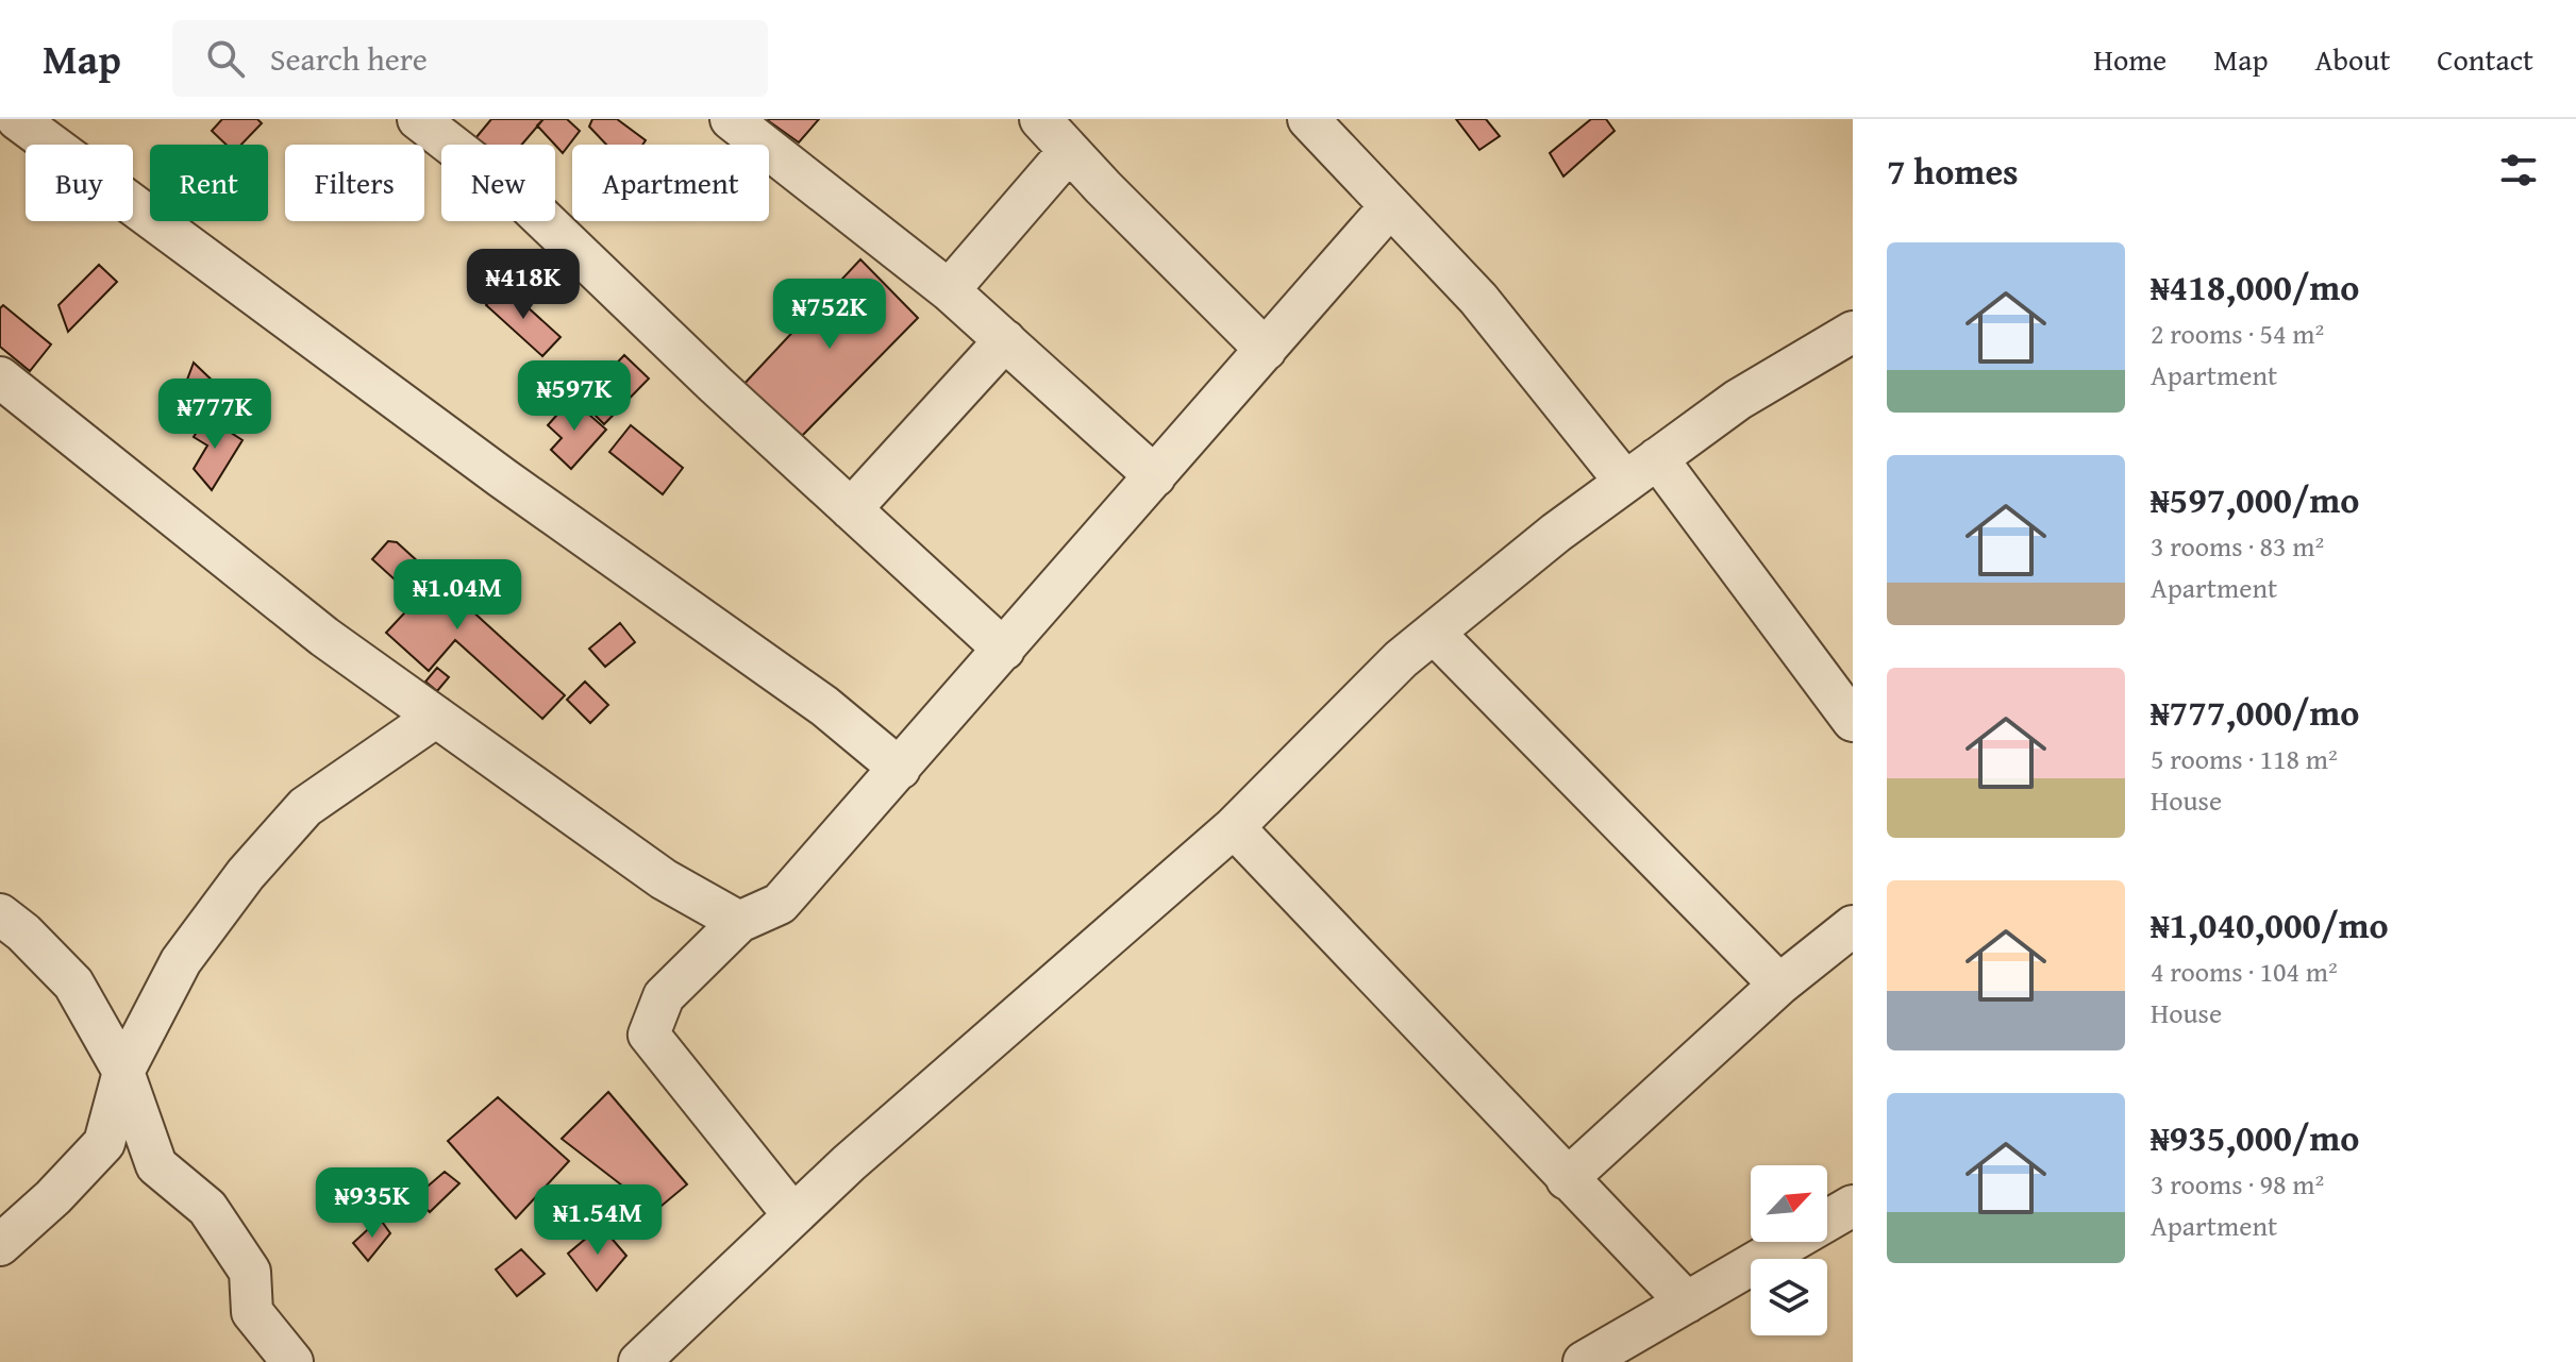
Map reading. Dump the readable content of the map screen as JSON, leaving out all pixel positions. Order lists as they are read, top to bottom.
{
  "north": "top right",
  "page": {
    "header": "Map",
    "search": "Search here",
    "nav": [
      "Home",
      "Map",
      "About",
      "Contact"
    ],
    "heading": "7 homes",
    "chip": [
      "Buy",
      "Rent",
      "Filters",
      "New",
      "Apartment"
    ],
    "list": [
      {
        "name": "₦418,000/mo",
        "note": "2 rooms · 54 m² · Apartment"
      },
      {
        "name": "₦597,000/mo",
        "note": "3 rooms · 83 m² · Apartment"
      },
      {
        "name": "₦777,000/mo",
        "note": "5 rooms · 118 m² · House"
      },
      {
        "name": "₦1,040,000/mo",
        "note": "4 rooms · 104 m² · House"
      },
      {
        "name": "₦935,000/mo",
        "note": "3 rooms · 98 m² · Apartment"
      }
    ],
    "price": [
      "₦418K",
      "₦752K",
      "₦597K",
      "₦777K",
      "₦1.04M",
      "₦935K",
      "₦1.54M"
    ]
  }
}
